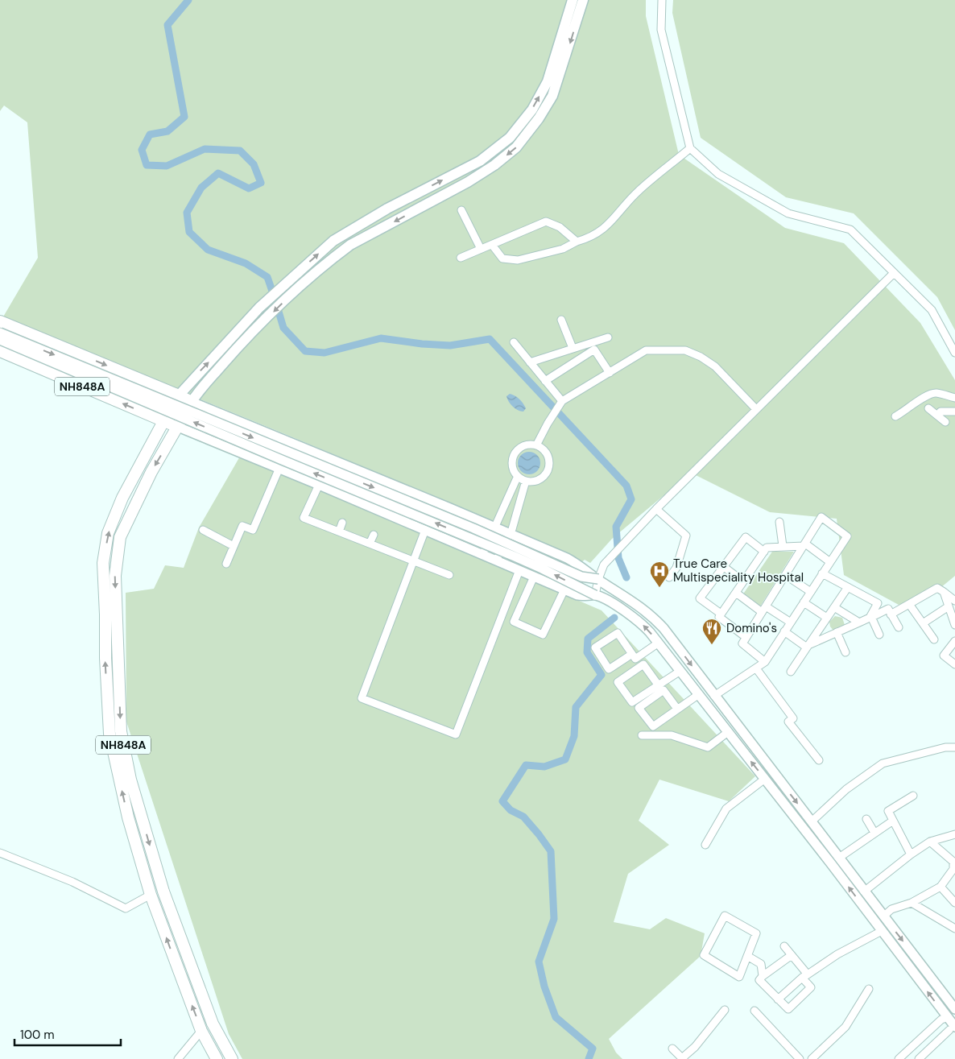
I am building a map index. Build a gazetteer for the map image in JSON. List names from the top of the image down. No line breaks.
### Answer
{"streets":{"highway":["NH848A"]},"places":{"hospital":["True Care Multispeciality Hospital"],"restaurant":["Domino's"]},"scale_bar":"100 m"}
